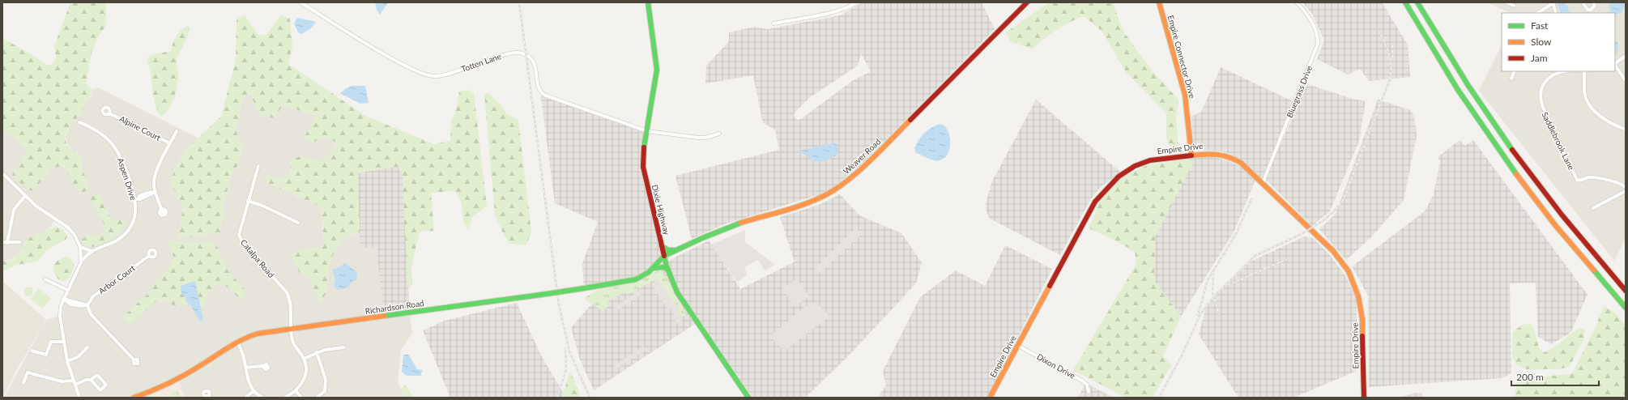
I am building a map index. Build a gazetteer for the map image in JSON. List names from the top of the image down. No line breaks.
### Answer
{"streets":{"main road":["Empire Connector Drive","Empire Drive","Weaver Road","Dixie Highway","Richardson Road"],"street":["Totten Lane","Bluegrass Drive","Alpine Court","Saddlebrook Lane","Aspen Drive","Catalpa Road","Arbor Court","Dixon Drive"]},"crossings":[["Empire Connector Drive","Empire Drive"],["Totten Lane","Dixie Highway"],["Bluegrass Drive","Empire Drive"],["Empire Drive","Dixon Drive"],["Weaver Road","Dixie Highway"],["Weaver Road","Richardson Road"],["Dixie Highway","Richardson Road"],["Catalpa Road","Richardson Road"]],"legend":["Fast","Slow","Jam"],"scale_bar":"200 m"}
